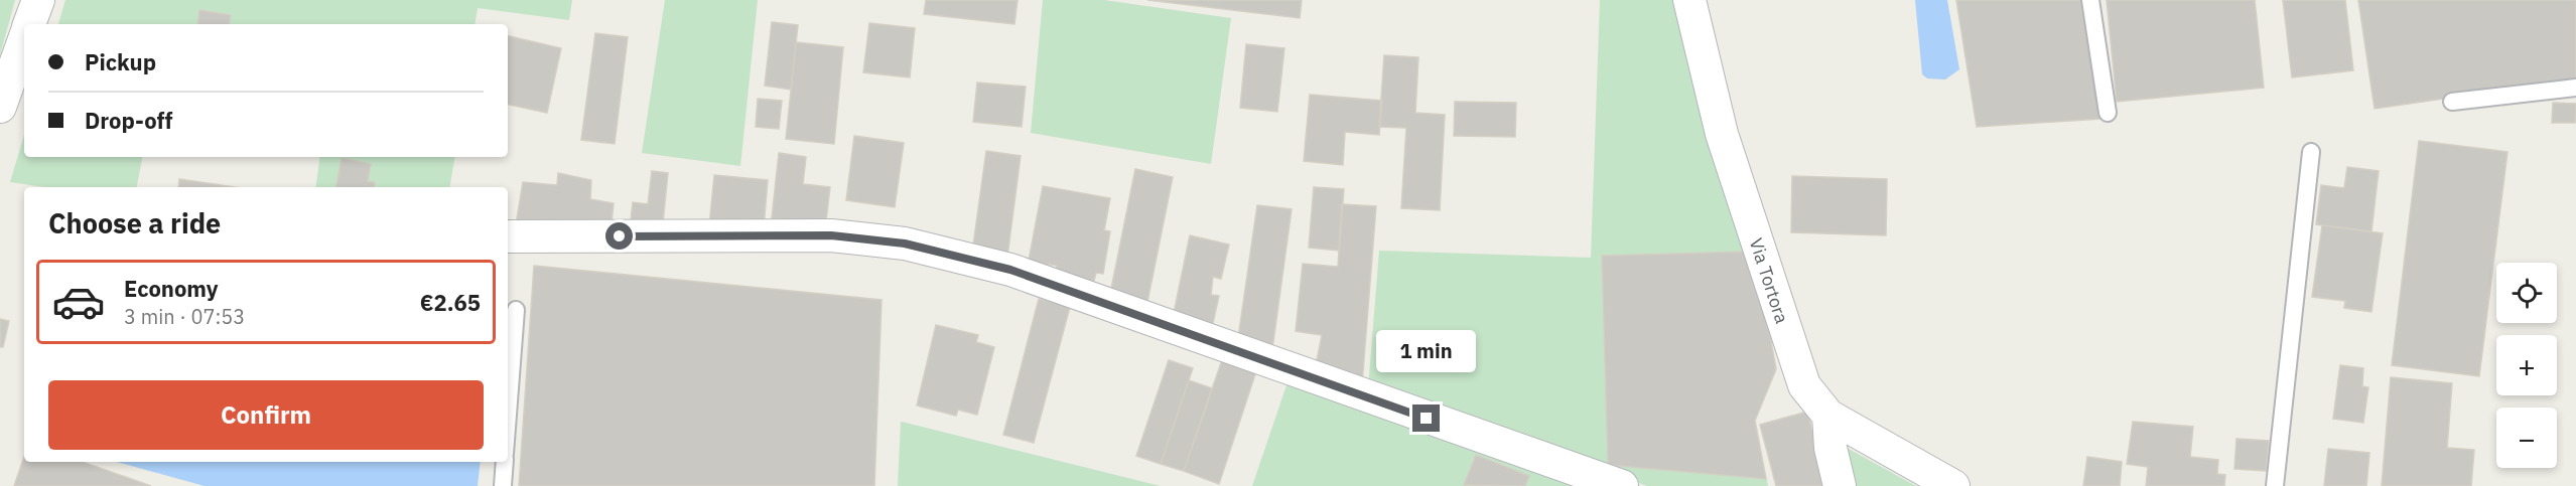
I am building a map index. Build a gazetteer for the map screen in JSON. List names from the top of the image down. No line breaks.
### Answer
{"streets":{"street":["Via Tortora"]},"page":{"banner":["Pickup","Drop-off"],"heading":"Choose a ride","list":[{"name":"Economy","note":"3 min · 07:53","value":"€2.65"}],"map_buttons":["+","−"],"bubble":"1 min","buttons":"Confirm"}}
